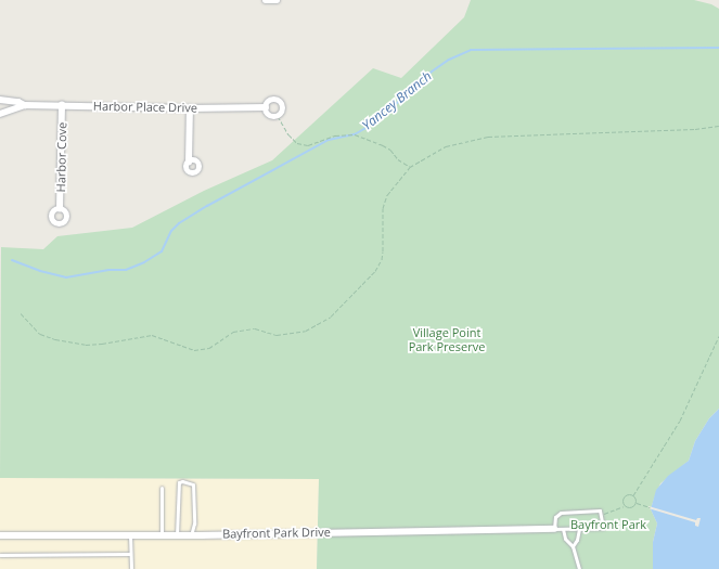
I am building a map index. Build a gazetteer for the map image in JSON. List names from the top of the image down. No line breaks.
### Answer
{"streets":{"street":["Harbor Place Drive","Harbor Cove","Bayfront Park Drive"]},"crossings":[["Harbor Place Drive","Harbor Cove"]],"water":["Yancey Branch"],"parks":["Village Point Park Preserve","Bayfront Park"]}
